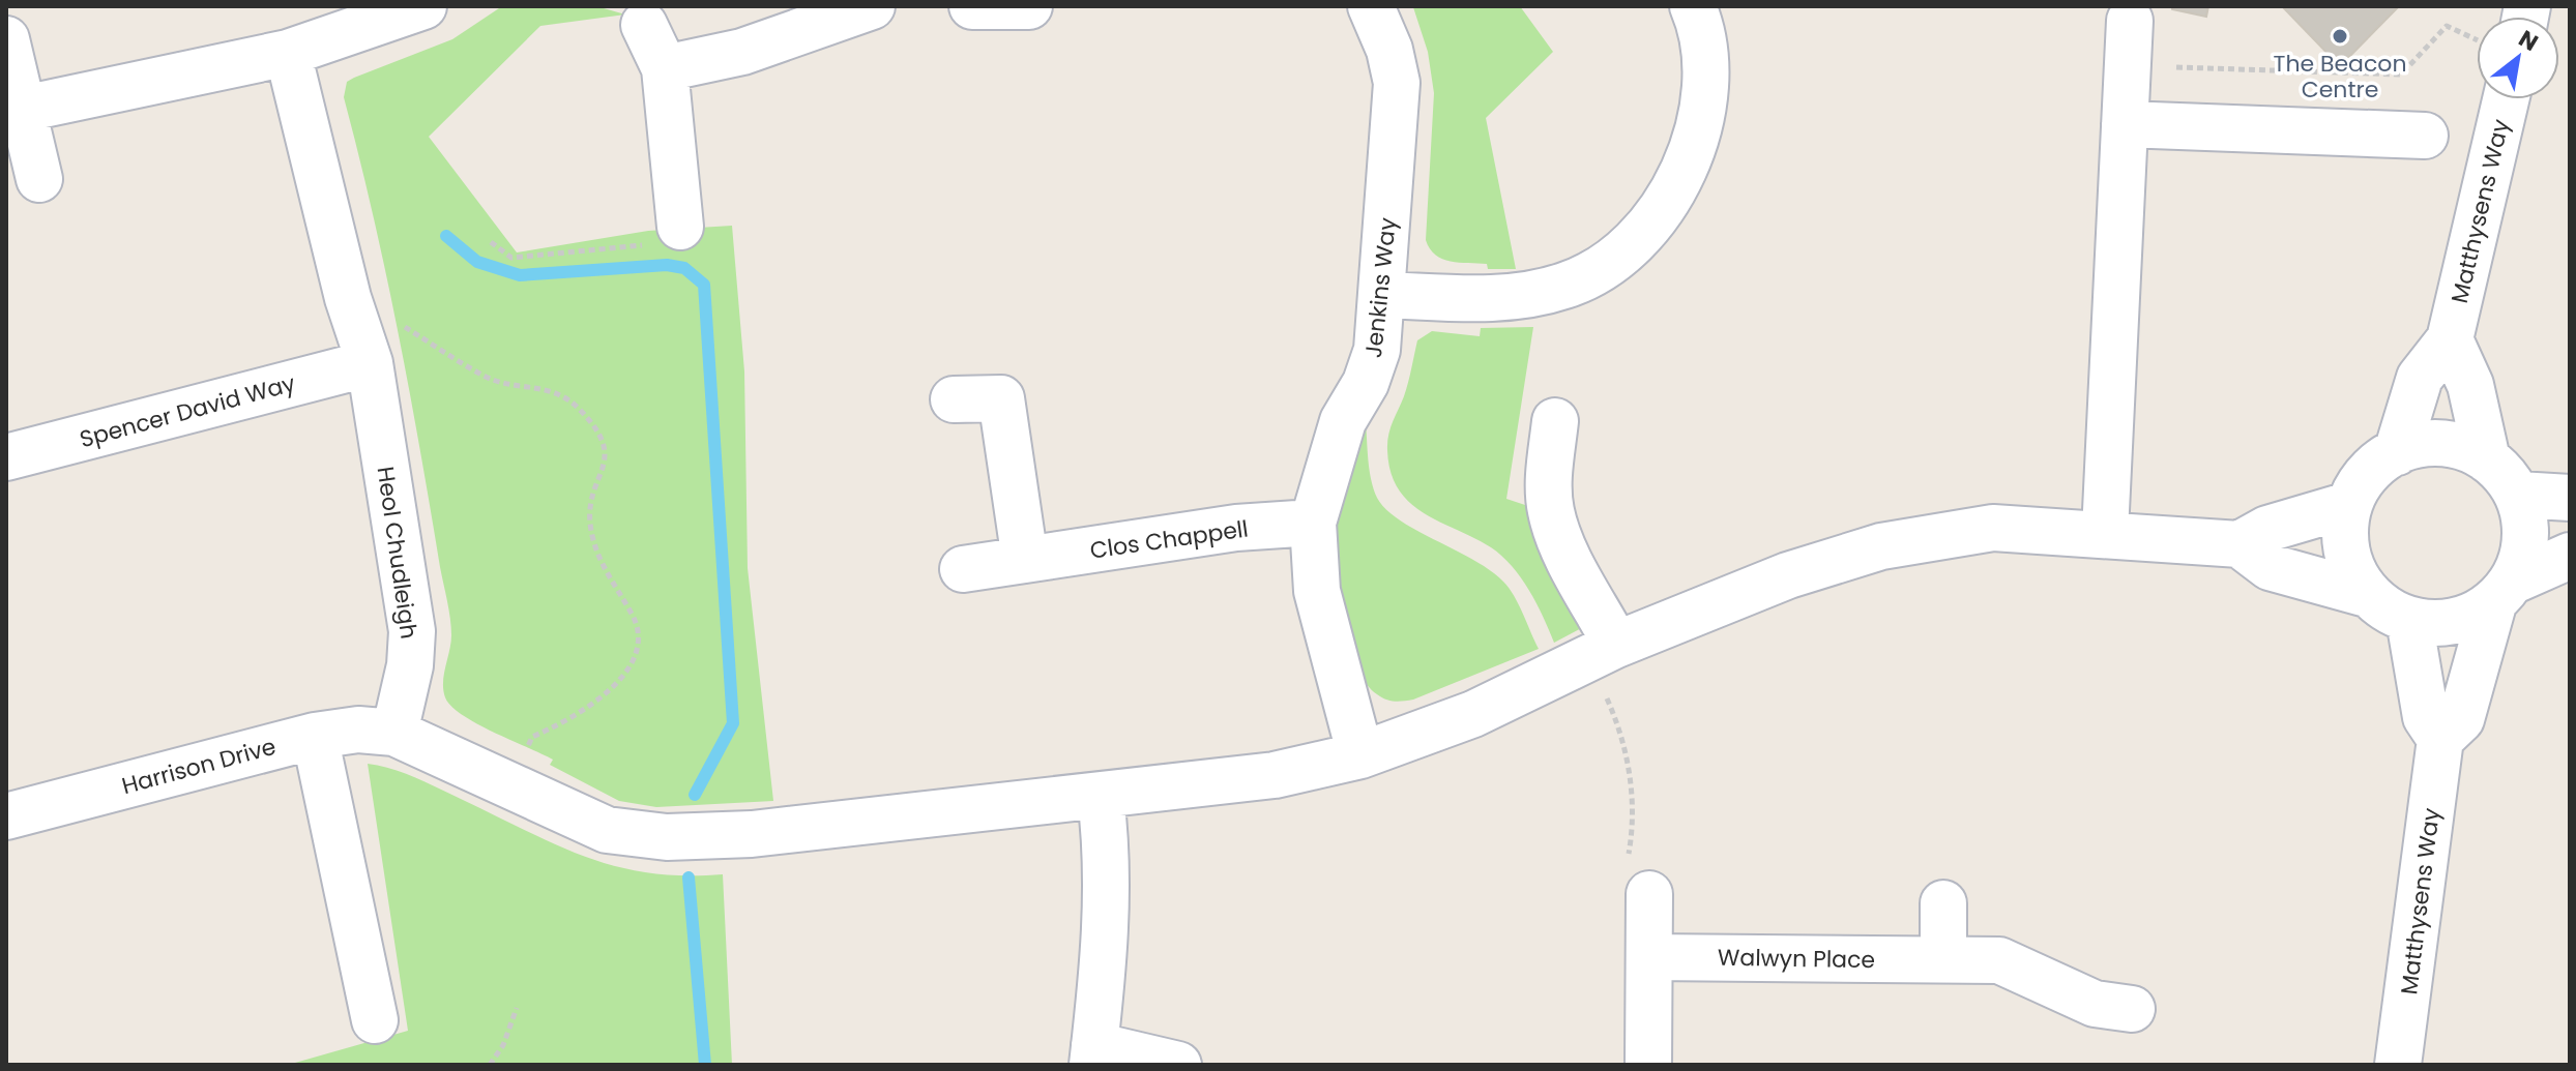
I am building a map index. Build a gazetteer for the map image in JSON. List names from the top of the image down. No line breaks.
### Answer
{"streets":{"street":["Matthysens Way","Jenkins Way","Spencer David Way","Clos Chappell","Heol Chudleigh","Harrison Drive","Walwyn Place"]},"crossings":[["Jenkins Way","Clos Chappell"],["Spencer David Way","Heol Chudleigh"],["Heol Chudleigh","Harrison Drive"]],"places":["The Beacon Centre"],"north":"top right"}
